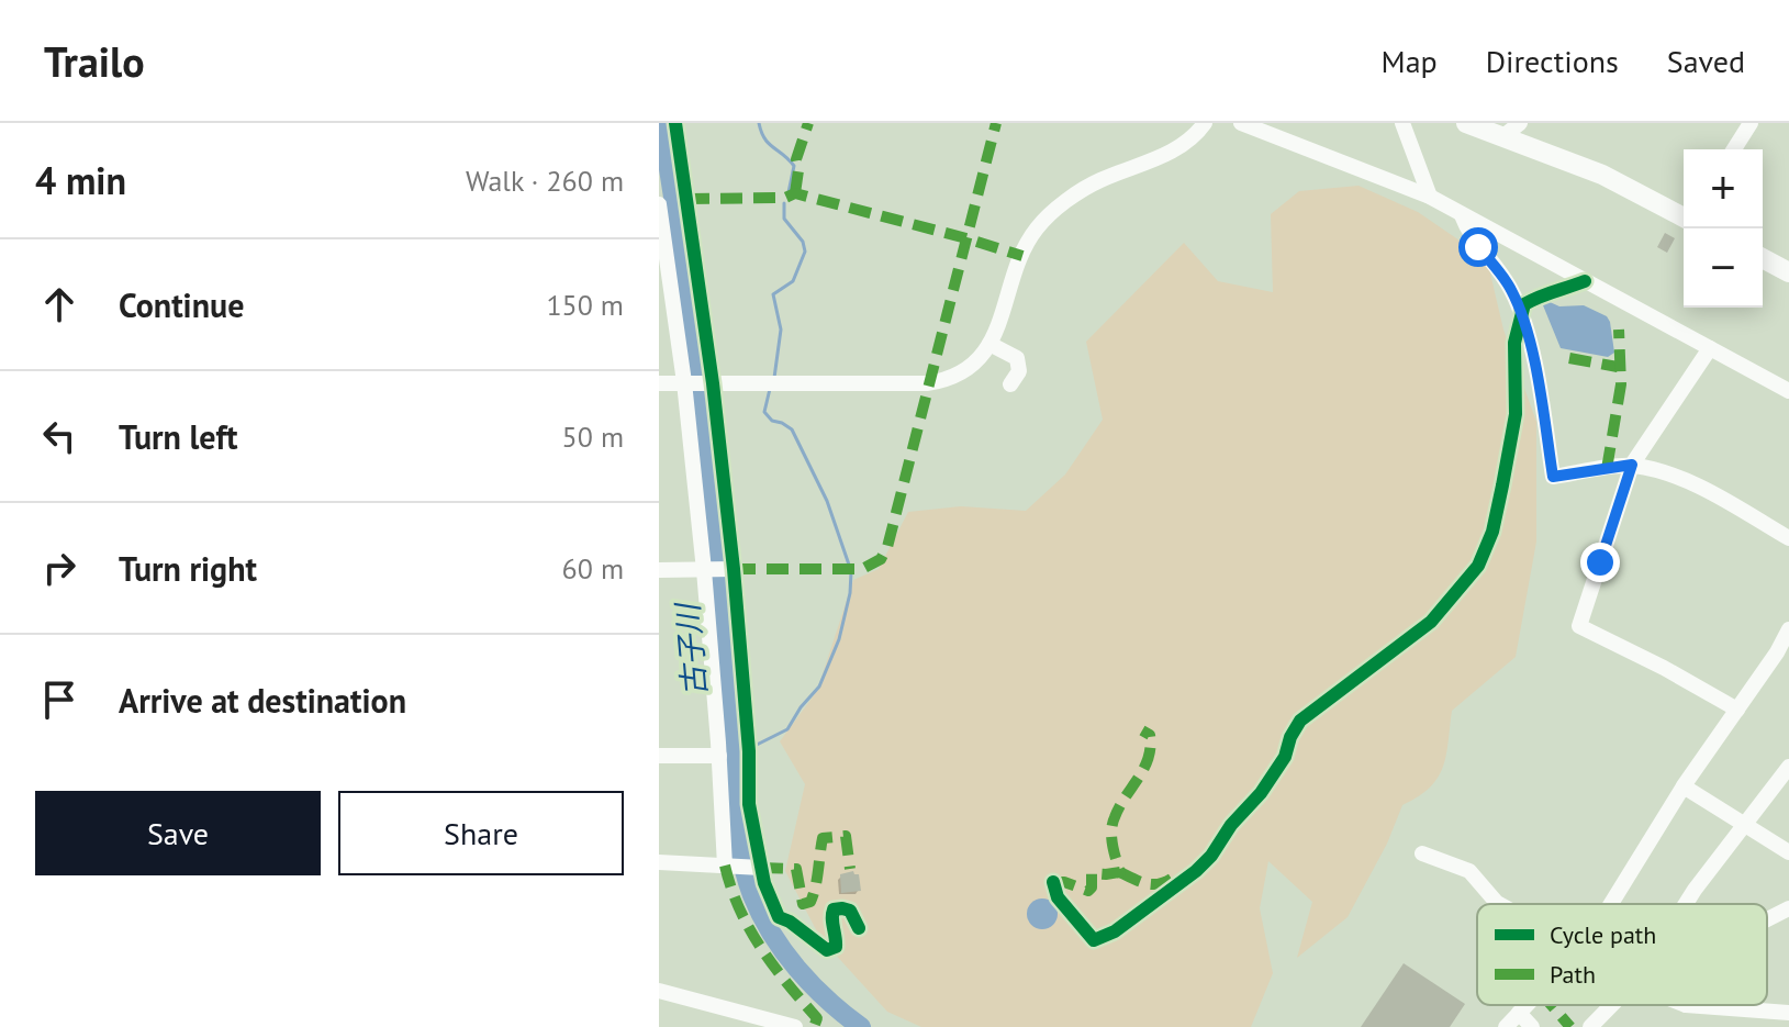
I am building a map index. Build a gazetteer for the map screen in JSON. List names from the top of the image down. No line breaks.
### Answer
{"water":["古子川"],"legend":["Cycle path","Path"],"page":{"header":"Trailo","nav":["Map","Directions","Saved"],"heading":["4 min","Walk · 260 m"],"map_buttons":["+","−"],"list":[["Continue","150 m"],["Turn left","50 m"],["Turn right","60 m"],"Arrive at destination"],"buttons":["Save","Share"]}}
